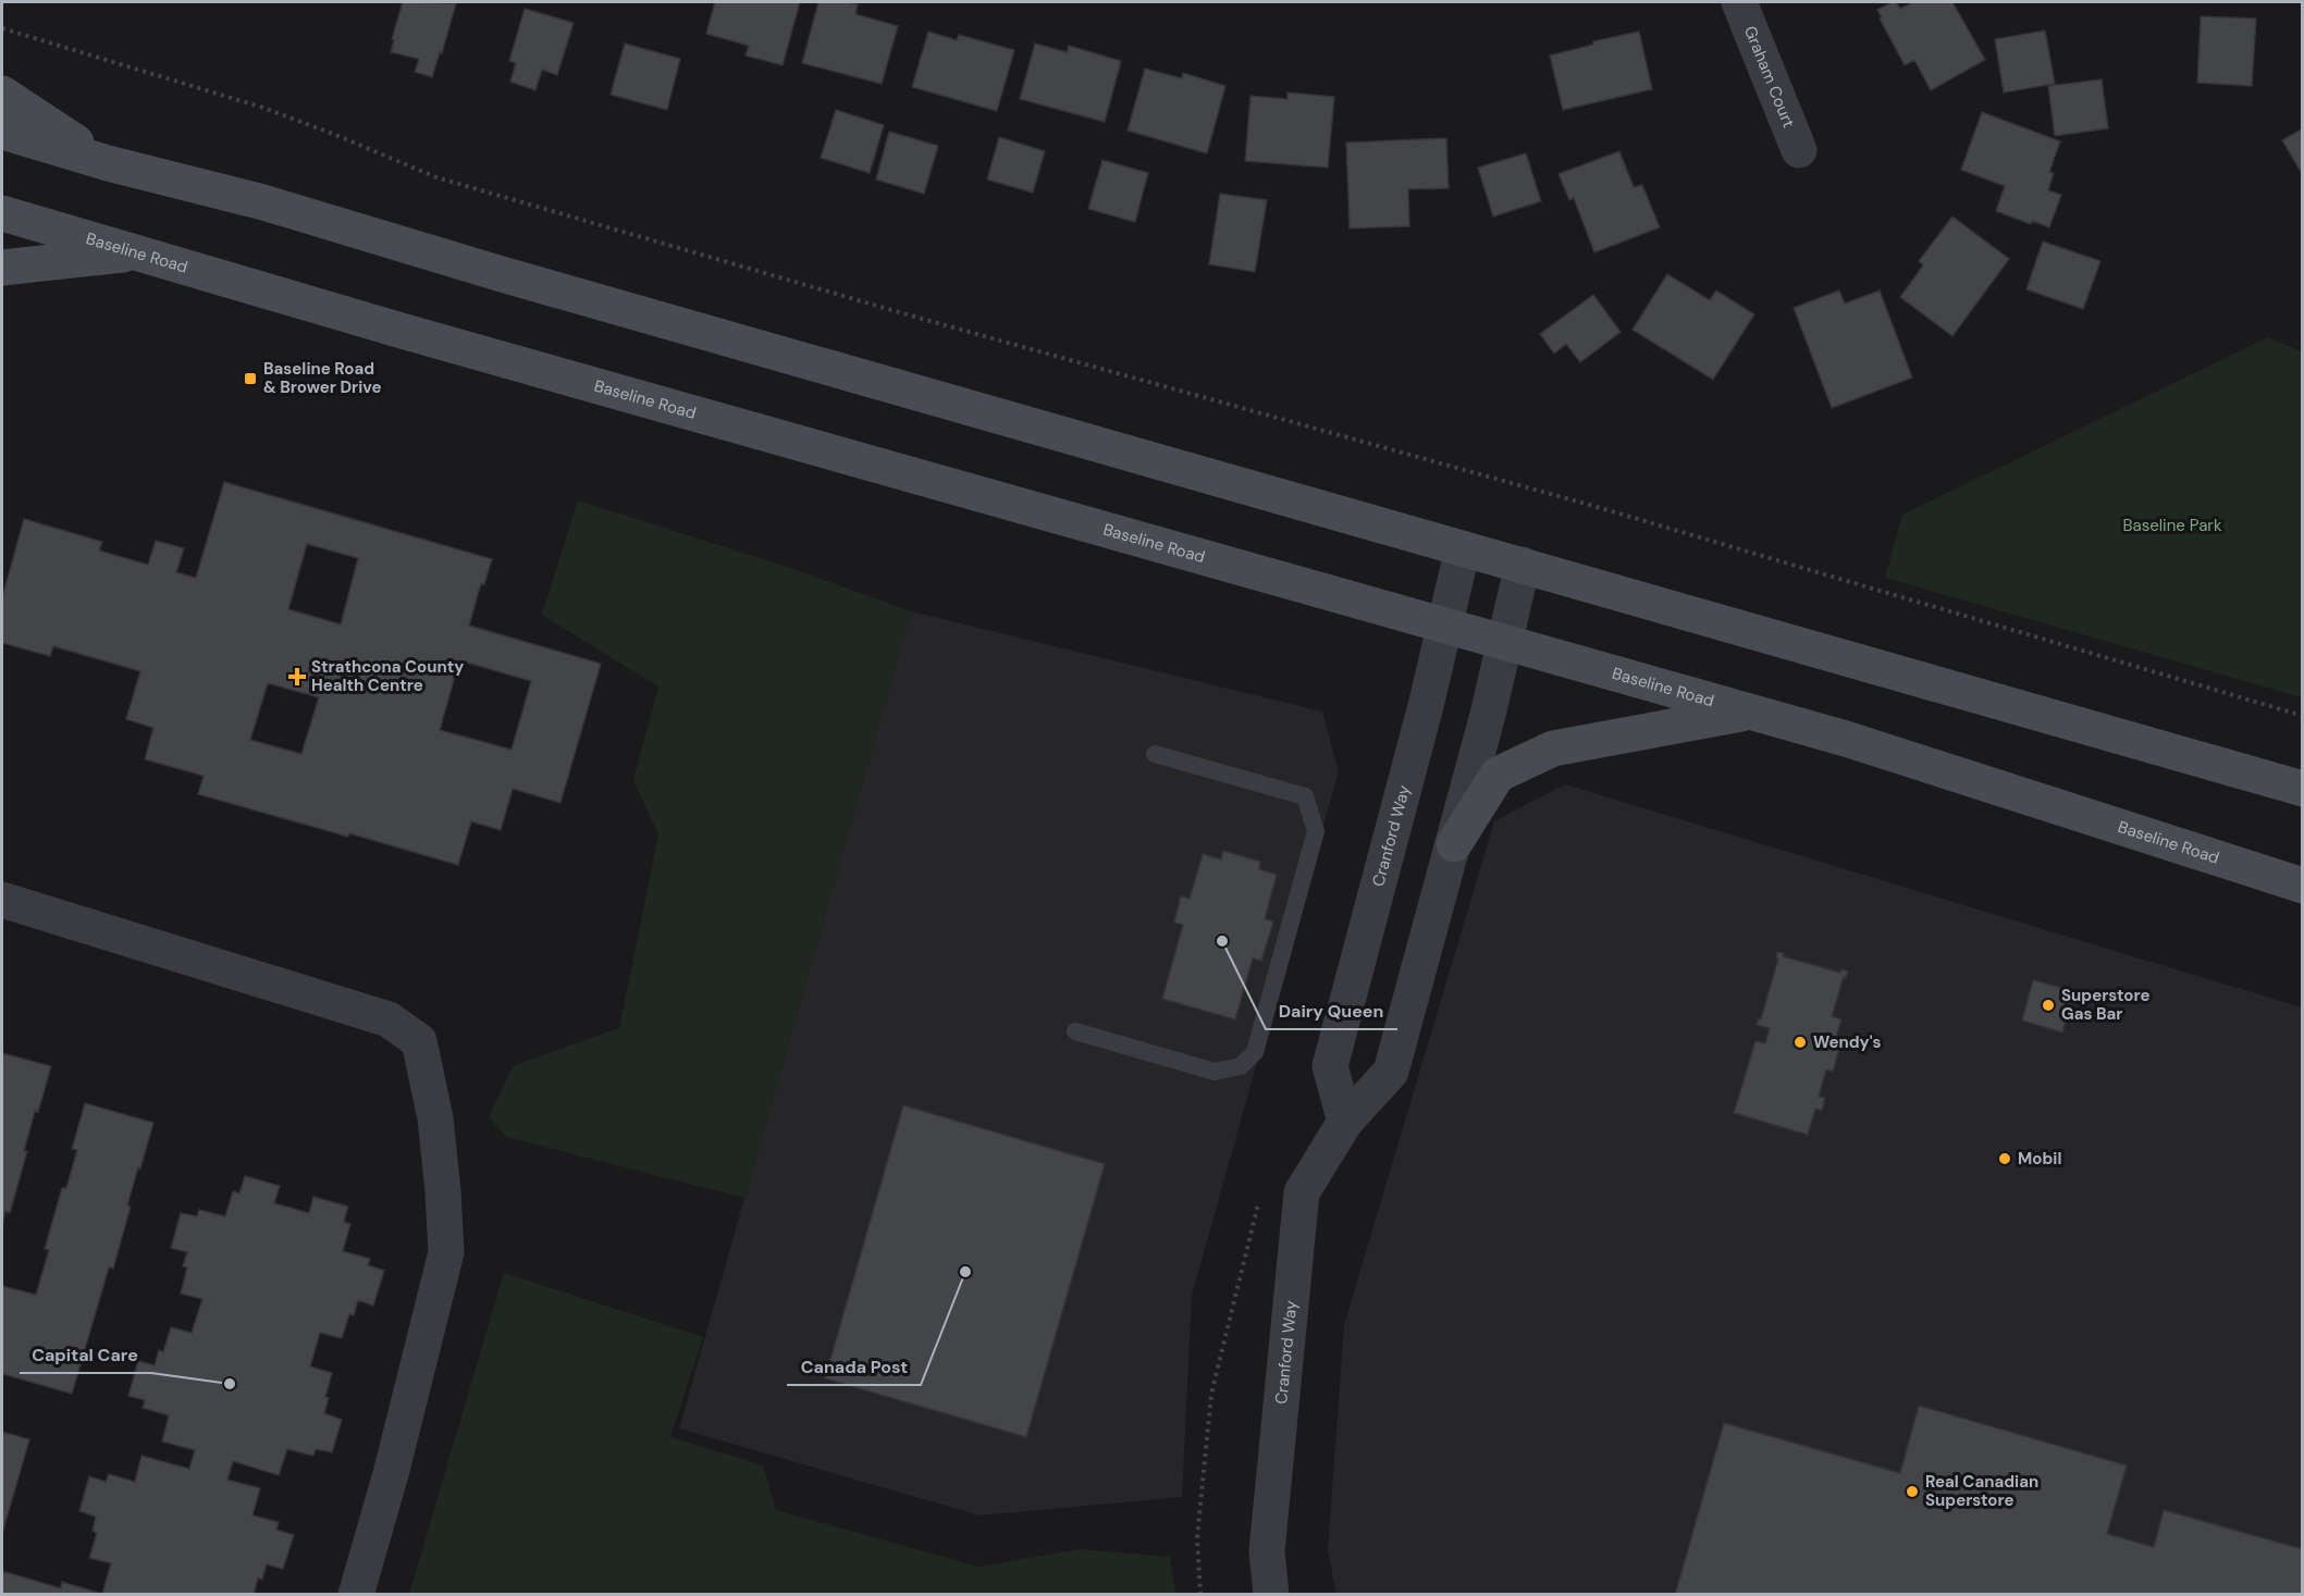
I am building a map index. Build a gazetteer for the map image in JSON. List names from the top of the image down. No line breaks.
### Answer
{"streets":{"main road":["Baseline Road"],"street":["Graham Court","Cranford Way"]},"crossings":[["Baseline Road","Cranford Way"]],"parks":["Baseline Park"],"places":{"transit":["Baseline Road & Brower Drive"],"health":["Strathcona County Health Centre"],"other":["Dairy Queen","Superstore Gas Bar","Wendy's","Mobil","Canada Post","Capital Care","Real Canadian Superstore"]}}
